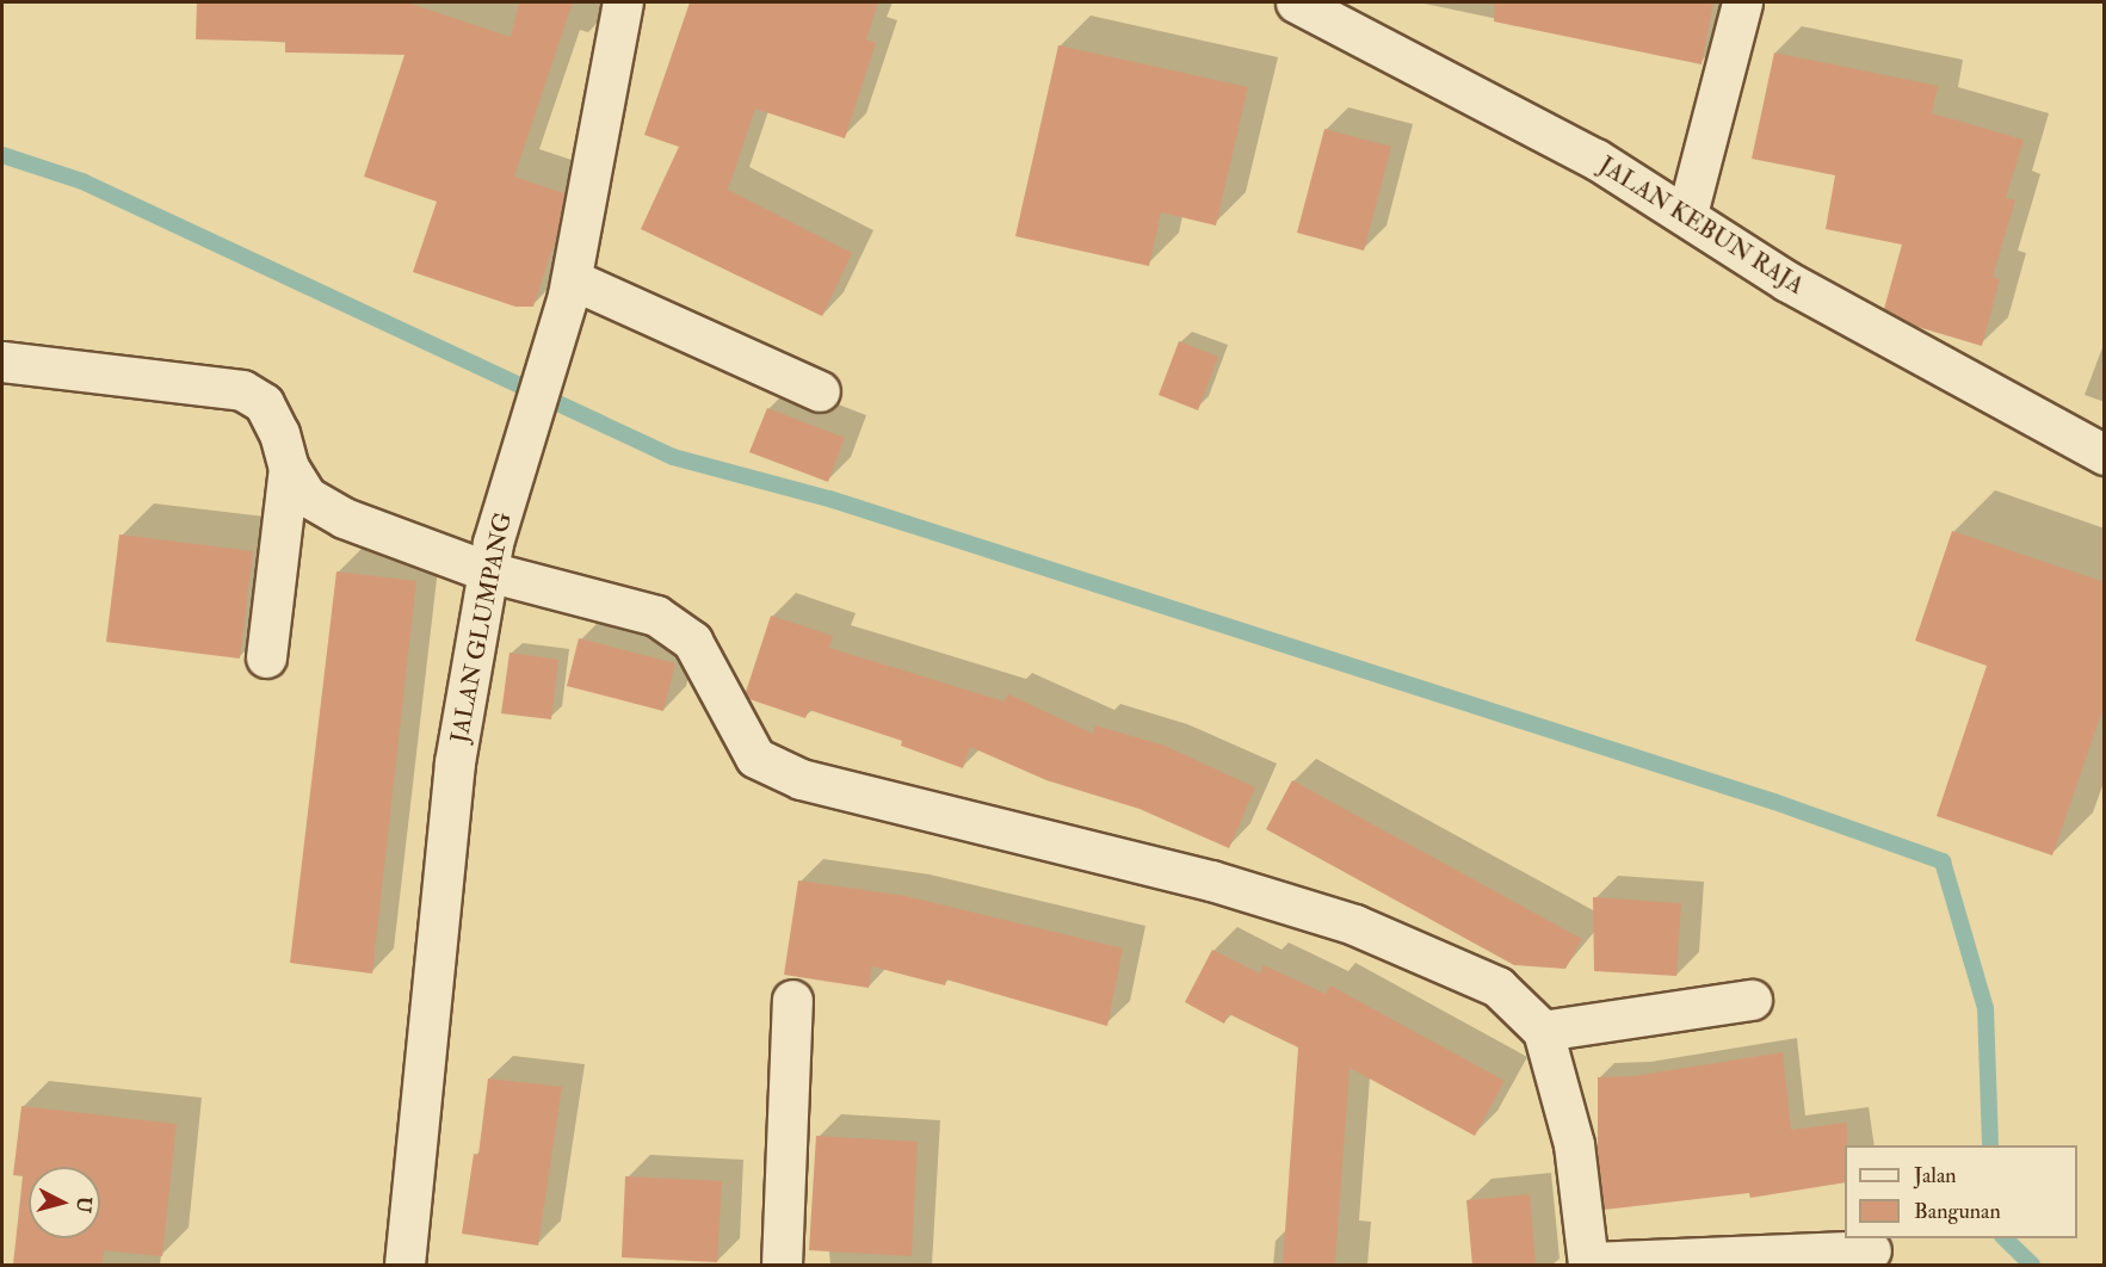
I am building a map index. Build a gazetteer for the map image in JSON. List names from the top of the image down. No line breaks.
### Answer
{"streets":{"street":["JALAN KEBUN RAJA","JALAN GLUMPANG"]},"legend":["Jalan","Bangunan"],"north":"right"}
